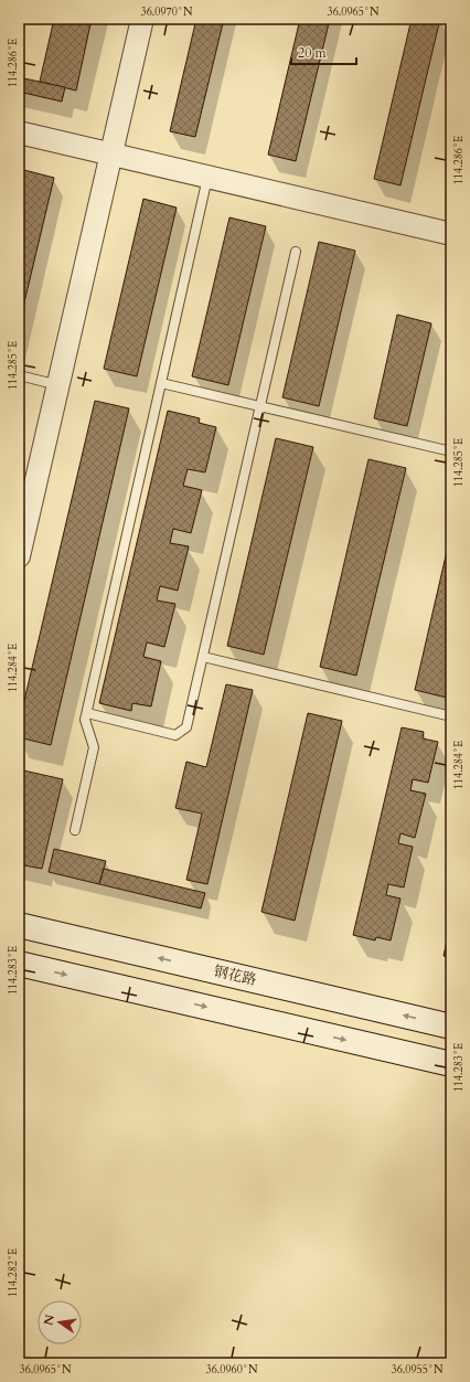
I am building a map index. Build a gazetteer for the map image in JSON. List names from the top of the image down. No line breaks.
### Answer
{"streets":{"main road":["钢花路"]},"scale_bar":"20 m","north":"left","coordinates":["36.0970°N","36.0965°N","114.286°E","114.285°E","114.284°E","114.283°E","114.282°E","36.0960°N","36.0955°N"]}
